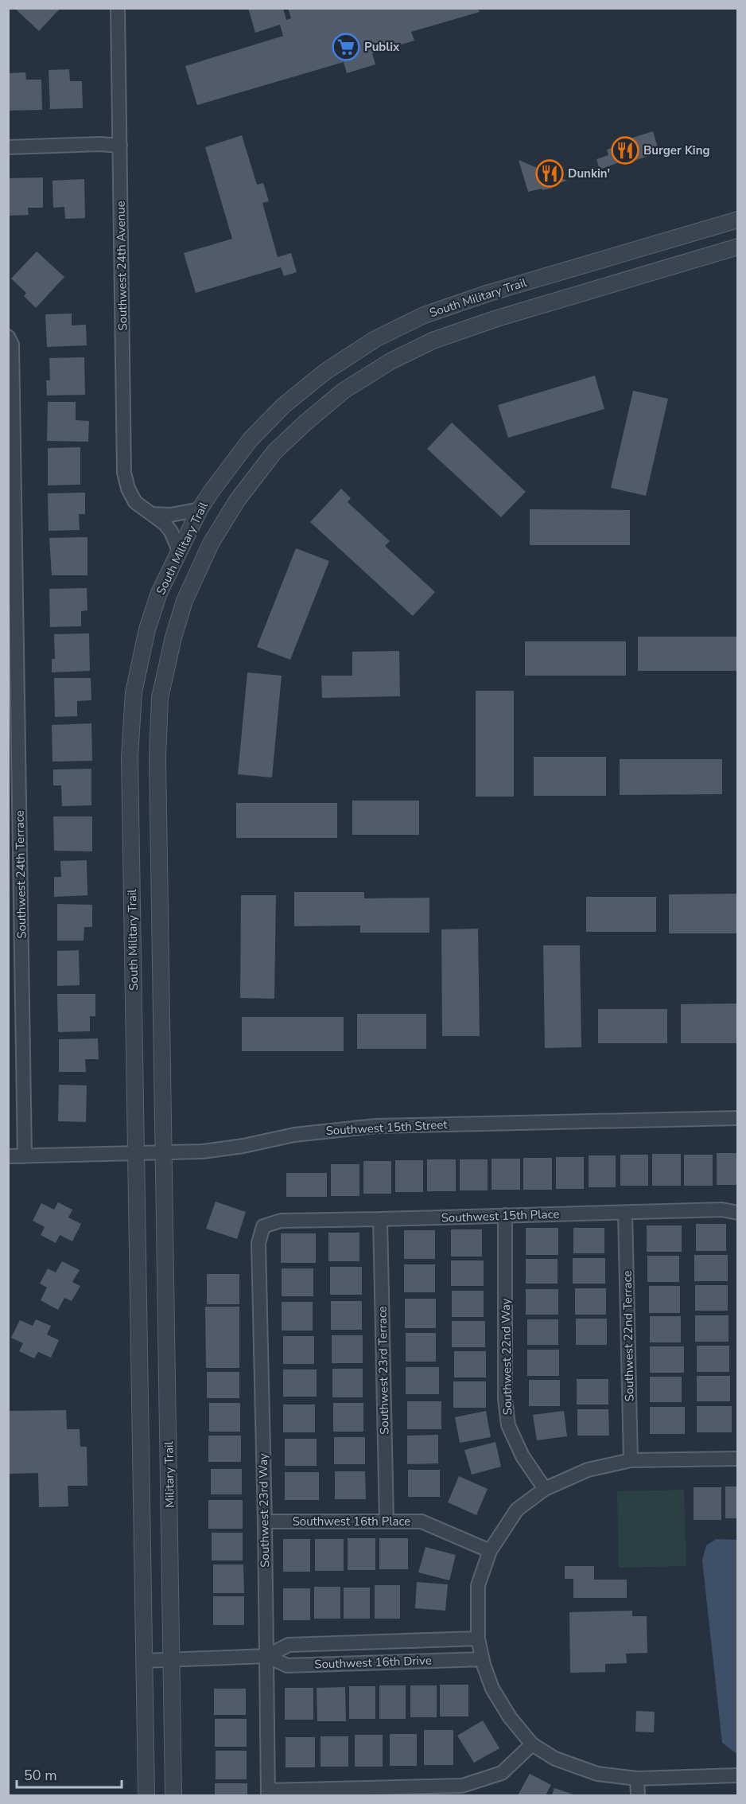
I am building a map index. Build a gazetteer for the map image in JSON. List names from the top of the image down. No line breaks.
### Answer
{"streets":{"street":["Southwest 24th Avenue","South Military Trail","Southwest 24th Terrace","Southwest 15th Street","Southwest 15th Place","Southwest 22nd Terrace","Southwest 22nd Way","Southwest 23rd Terrace","Military Trail","Southwest 23rd Way","Southwest 16th Place","Southwest 16th Drive"]},"crossings":[["Southwest 24th Avenue","South Military Trail"],["South Military Trail","Southwest 15th Street"],["South Military Trail","Military Trail"],["Southwest 24th Terrace","Southwest 15th Street"],["Southwest 15th Street","Military Trail"],["Southwest 15th Place","Southwest 22nd Terrace"],["Southwest 15th Place","Southwest 22nd Way"],["Southwest 15th Place","Southwest 23rd Terrace"],["Southwest 15th Place","Southwest 23rd Way"],["Southwest 23rd Terrace","Southwest 16th Place"],["Military Trail","Southwest 16th Drive"],["Southwest 23rd Way","Southwest 16th Place"],["Southwest 23rd Way","Southwest 16th Drive"]],"places":{"supermarket":["Publix"],"restaurant":["Burger King","Dunkin'"]},"scale_bar":"50 m"}
